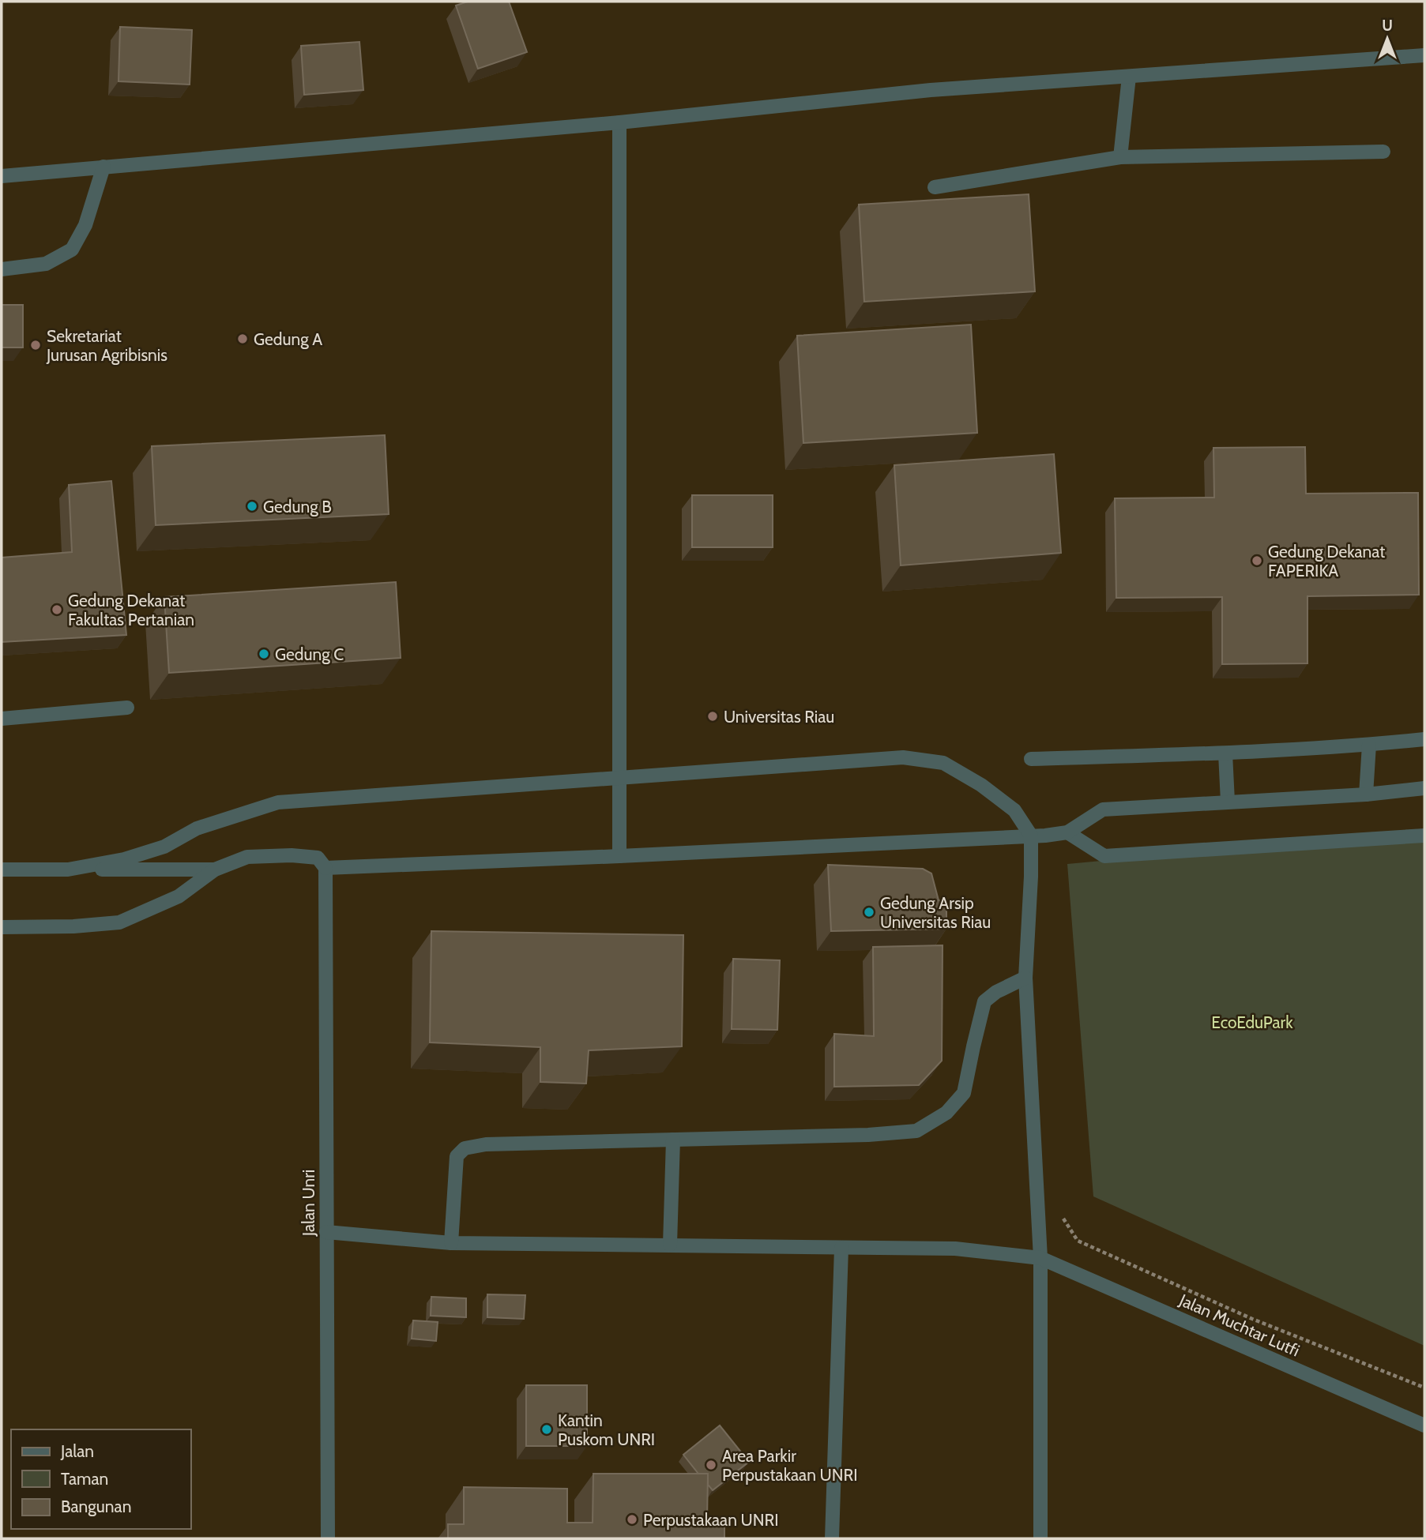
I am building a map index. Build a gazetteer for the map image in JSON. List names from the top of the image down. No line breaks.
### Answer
{"streets":{"lane":["Jalan Unri","Jalan Muchtar Lutfi"]},"crossings":[["Jalan Unri","Jalan Muchtar Lutfi"]],"parks":["EcoEduPark"],"places":["Gedung A","Sekretariat Jurusan Agribisnis","Gedung B","Gedung Dekanat FAPERIKA","Gedung Dekanat Fakultas Pertanian","Gedung C","Universitas Riau","Gedung Arsip Universitas Riau","Kantin Puskom UNRI","Area Parkir Perpustakaan UNRI","Perpustakaan UNRI"],"legend":["Jalan","Taman","Bangunan"],"north":"top"}
